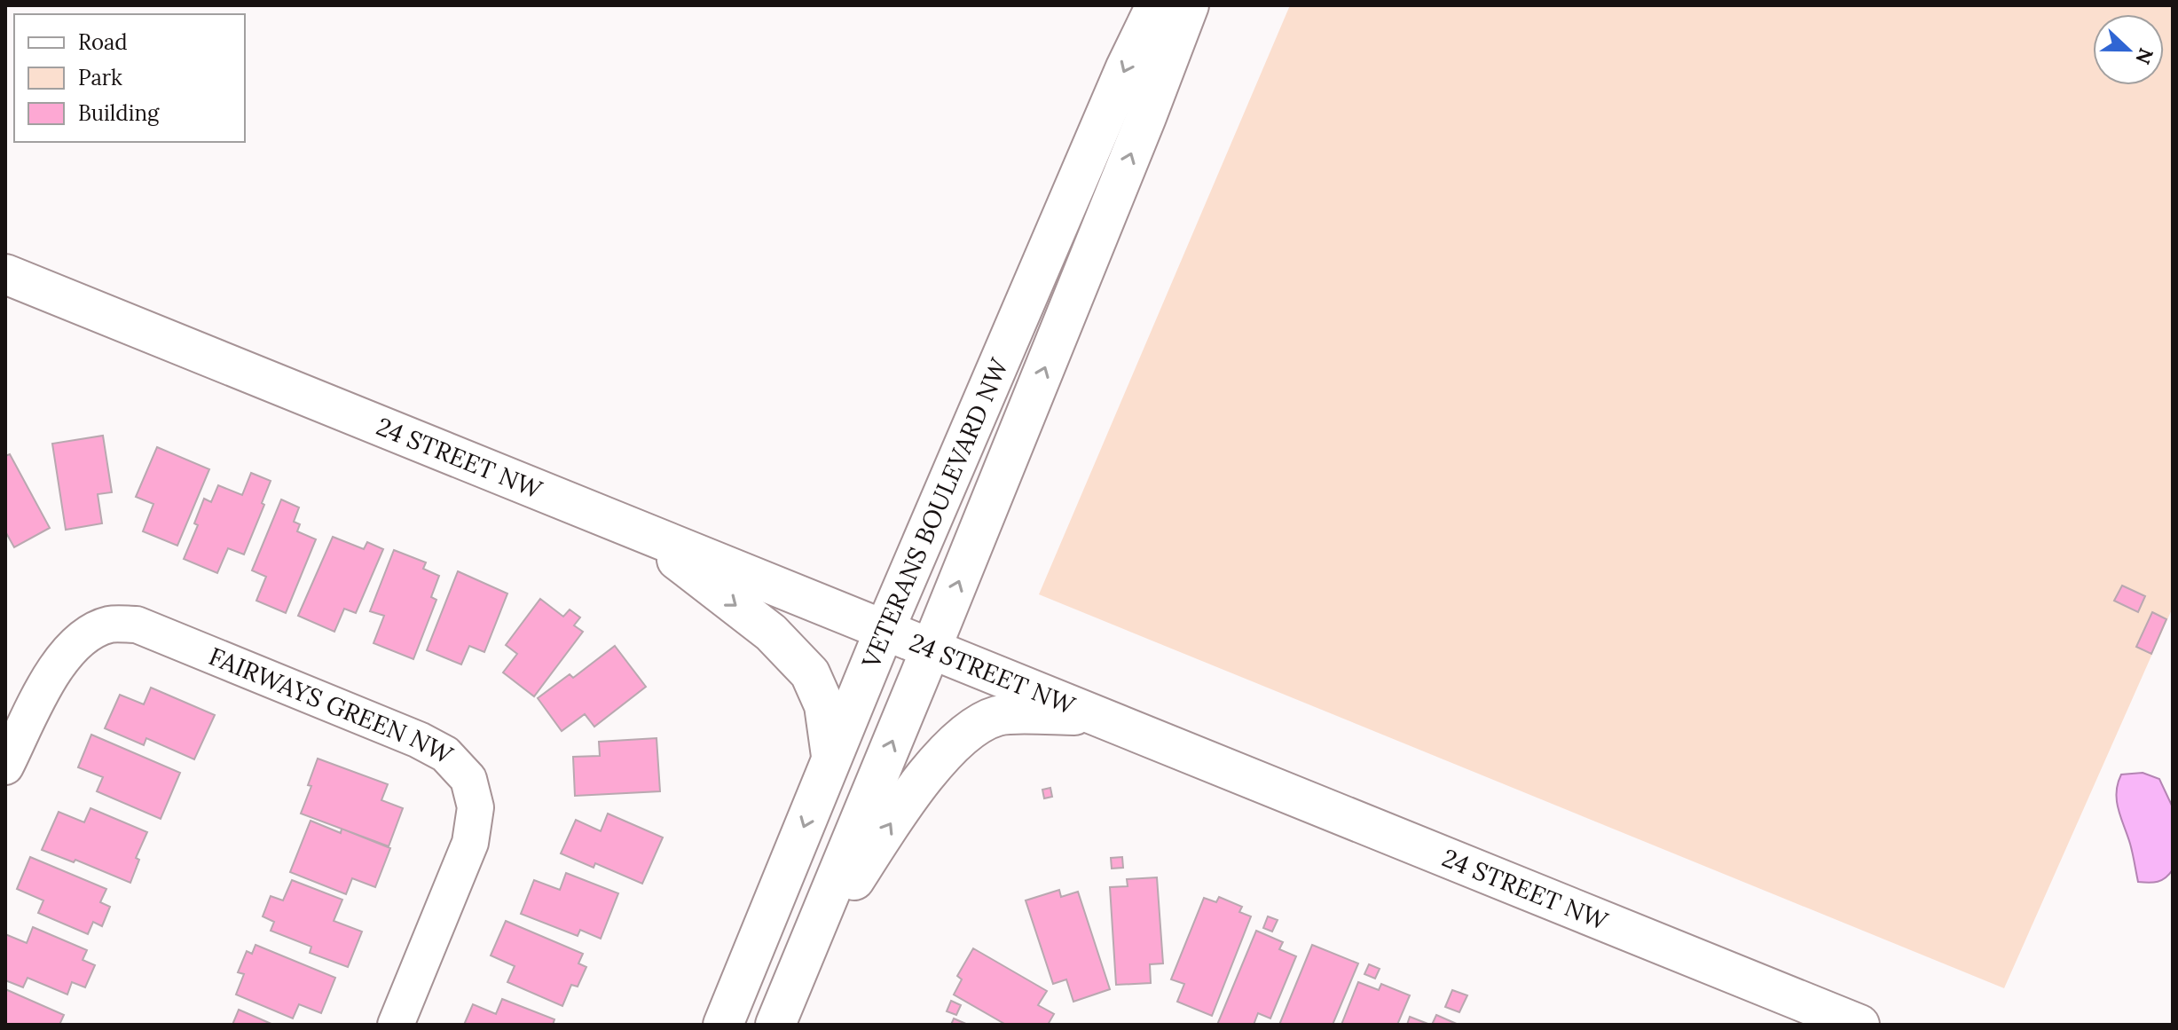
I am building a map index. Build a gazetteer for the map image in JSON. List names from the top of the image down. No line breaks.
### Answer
{"streets":{"main road":["24 STREET NW","VETERANS BOULEVARD NW"],"street":["FAIRWAYS GREEN NW"]},"crossings":[["24 STREET NW","VETERANS BOULEVARD NW"]],"legend":["Road","Park","Building"],"north":"right"}
